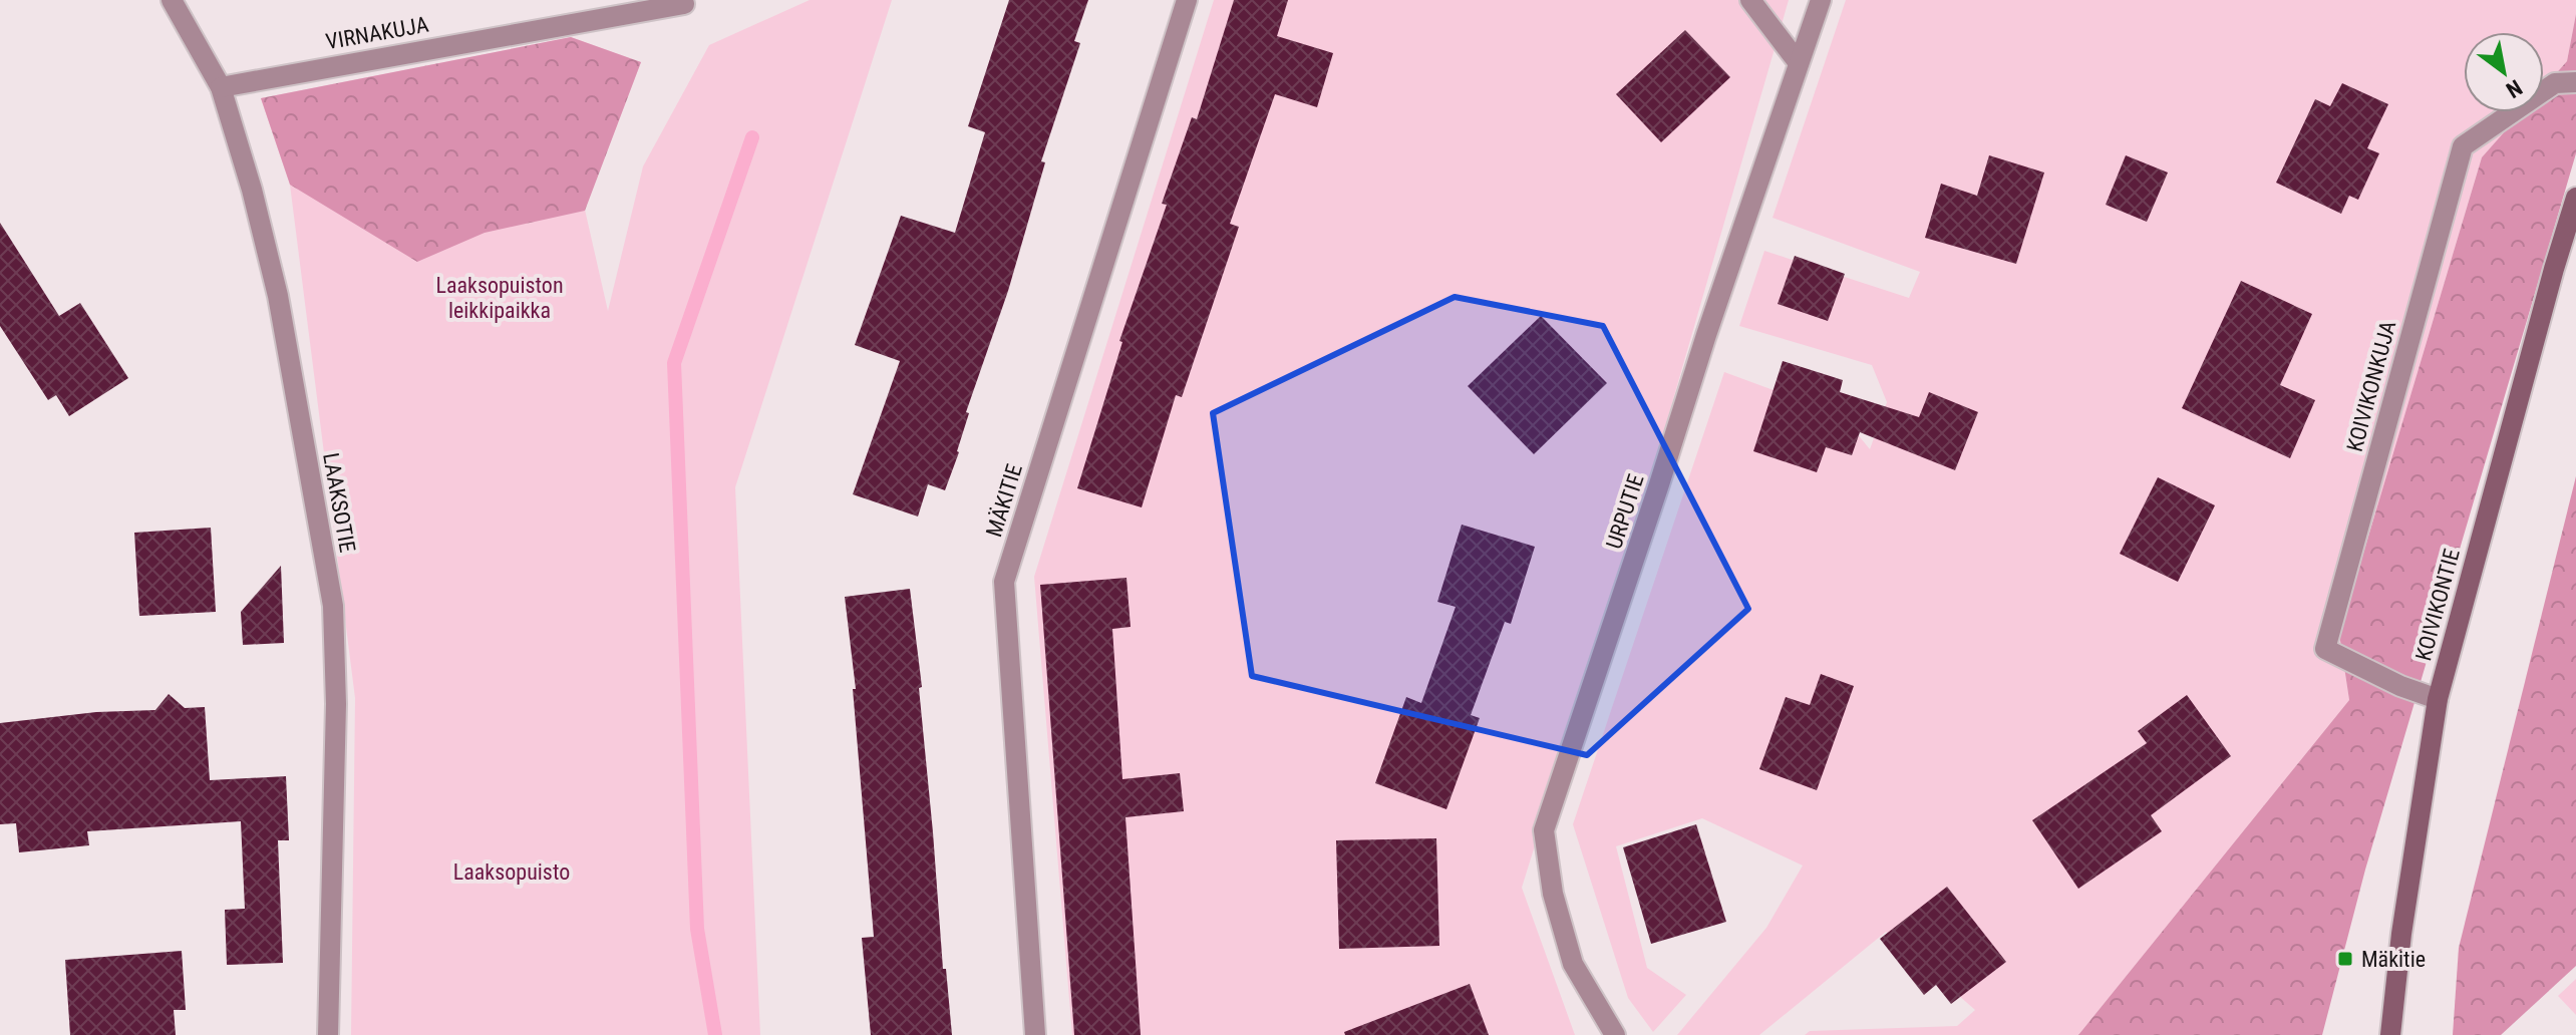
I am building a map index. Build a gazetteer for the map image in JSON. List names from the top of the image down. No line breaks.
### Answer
{"streets":{"main road":["KOIVIKONTIE"],"street":["VIRNAKUJA","KOIVIKONKUJA","MÄKITIE","LAAKSOTIE","URPUTIE"]},"crossings":[["VIRNAKUJA","LAAKSOTIE"],["KOIVIKONKUJA","KOIVIKONTIE"]],"parks":["Laaksopuiston leikkipaikka","Laaksopuisto"],"places":{"transit":["Mäkitie"]},"north":"bottom right"}
